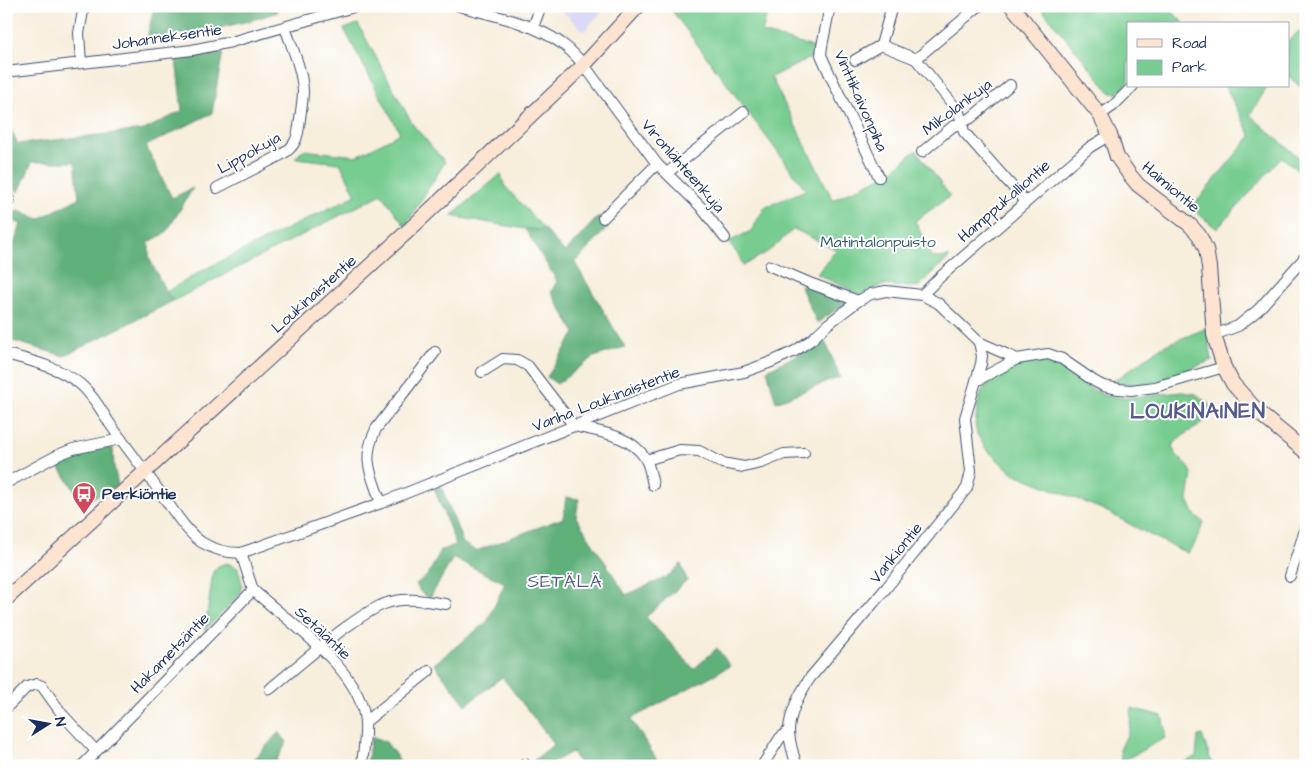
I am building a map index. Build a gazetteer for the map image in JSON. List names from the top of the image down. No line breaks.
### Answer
{"streets":{"street":["Johanneksentie","Vinttikaivonpiha","Mikolankuja","Lippokuja","Vironlähteenkuja","Haimiontie","Hamppukalliontie","Loukinaistentie","Vanha Loukinaistentie","Vankiontie","Setäläntie","Hakametsäntie"]},"crossings":[["Johanneksentie","Lippokuja"],["Vironlähteenkuja","Loukinaistentie"],["Haimiontie","Hamppukalliontie"],["Hamppukalliontie","Vanha Loukinaistentie"],["Loukinaistentie","Vanha Loukinaistentie"],["Vanha Loukinaistentie","Vankiontie"],["Setäläntie","Hakametsäntie"]],"districts":["LOUKINAINEN","SETÄLÄ"],"parks":["Matintalonpuisto"],"places":{"bus stop":["Perkiöntie"]},"legend":["Road","Park"],"north":"right"}
